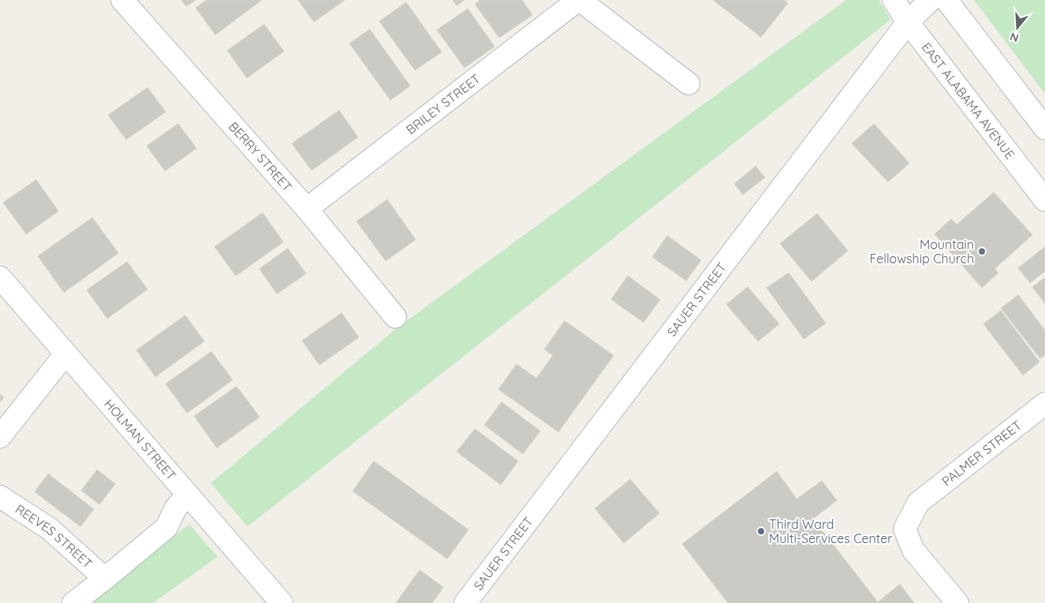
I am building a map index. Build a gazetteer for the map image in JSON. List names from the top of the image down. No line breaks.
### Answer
{"streets":{"street":["EAST ALABAMA AVENUE","BRILEY STREET","BERRY STREET","SAUER STREET","HOLMAN STREET","PALMER STREET","REEVES STREET"]},"crossings":[["EAST ALABAMA AVENUE","SAUER STREET"],["BRILEY STREET","BERRY STREET"]],"places":["Mountain Fellowship Church","Third Ward Multi-Services Center"],"north":"bottom"}
